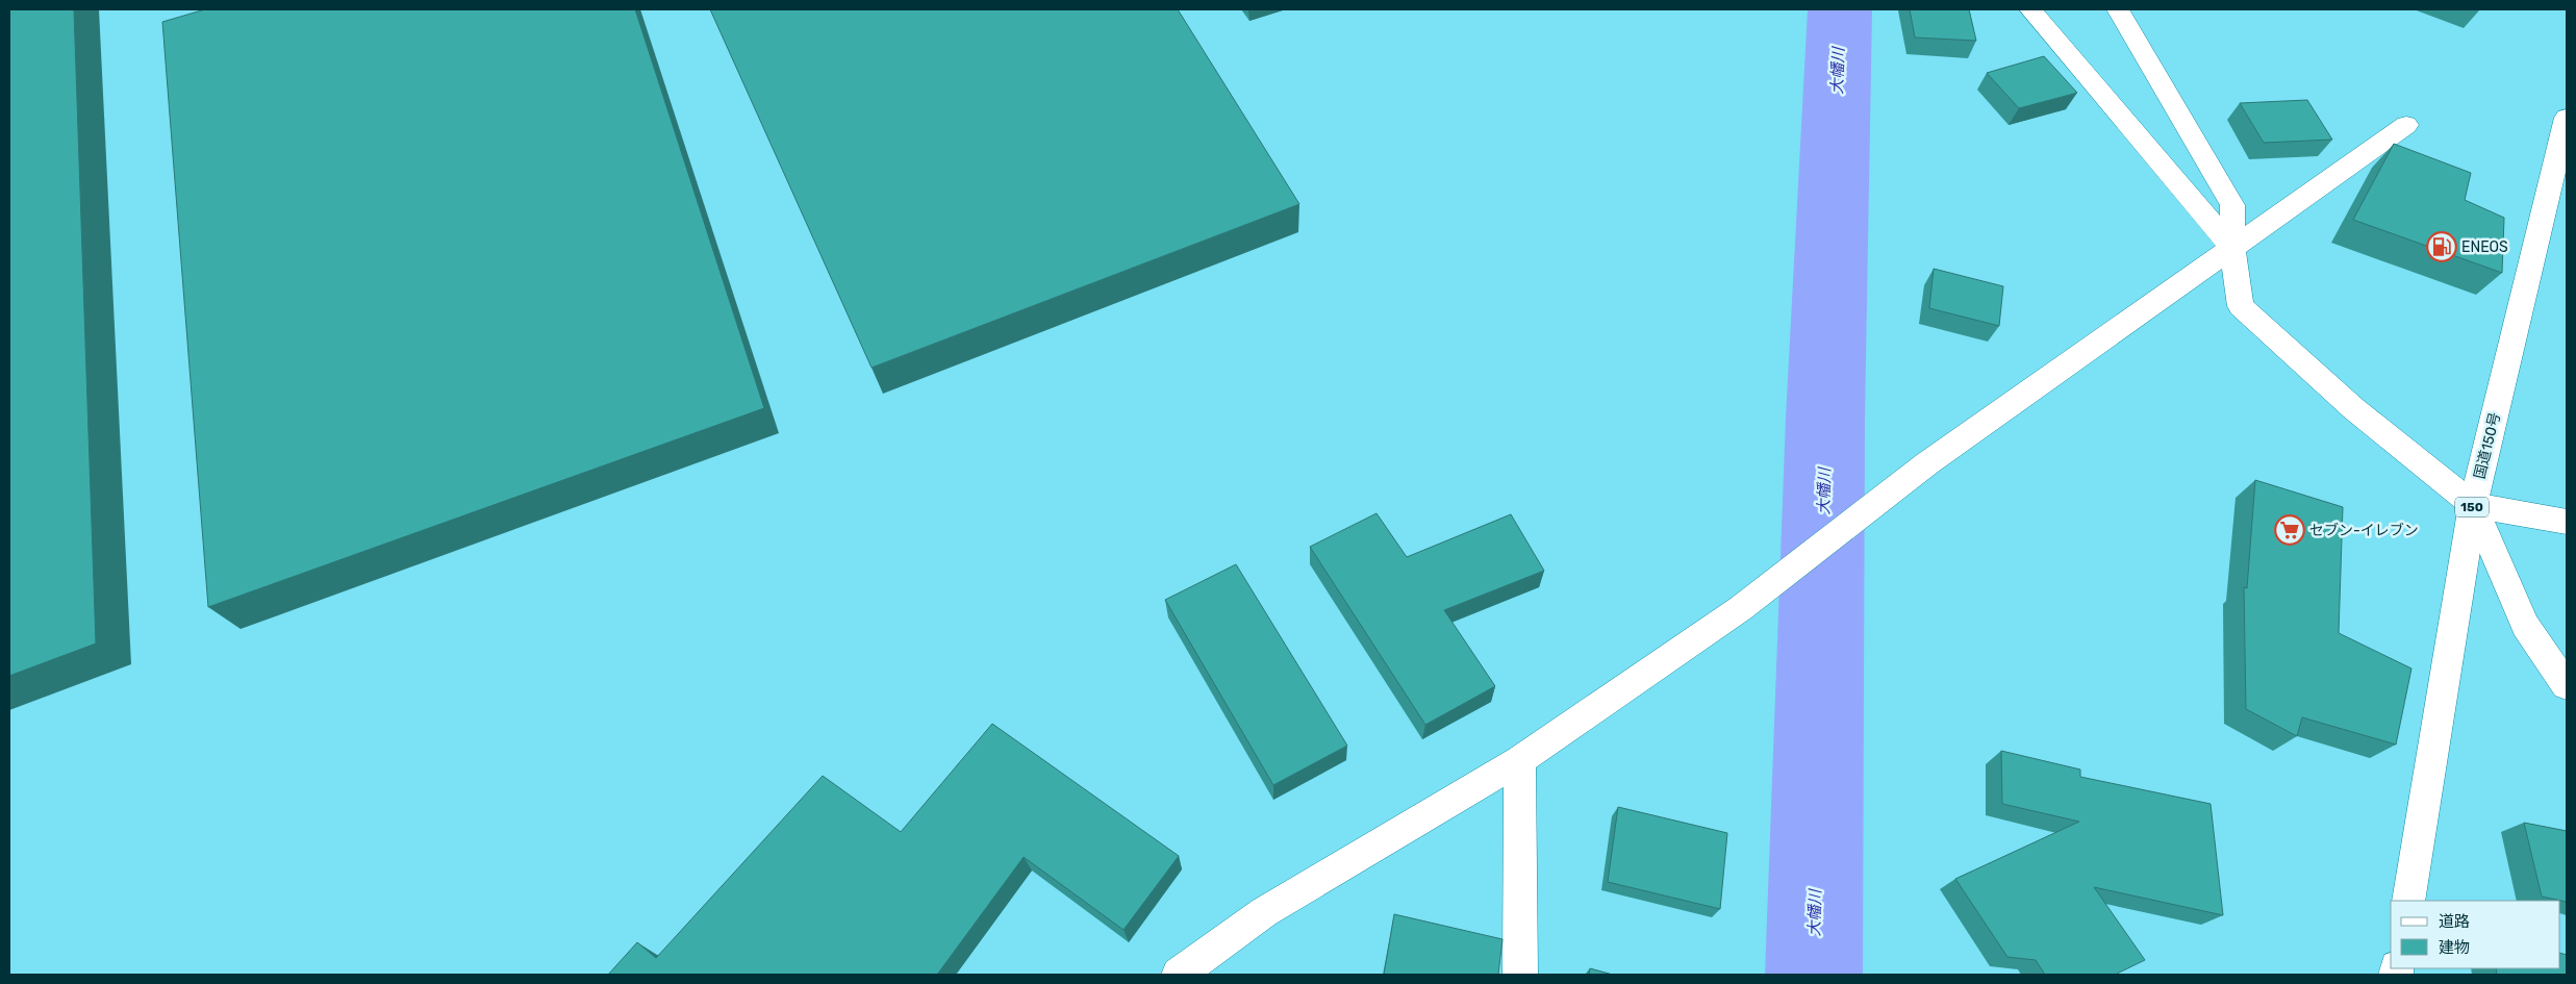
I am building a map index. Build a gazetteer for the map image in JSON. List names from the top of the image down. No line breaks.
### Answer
{"streets":{"main road":["国道150号","150"]},"water":["大幡川"],"places":{"fuel station":["ENEOS"],"supermarket":["セブン-イレブン"]},"legend":["道路","建物"]}
